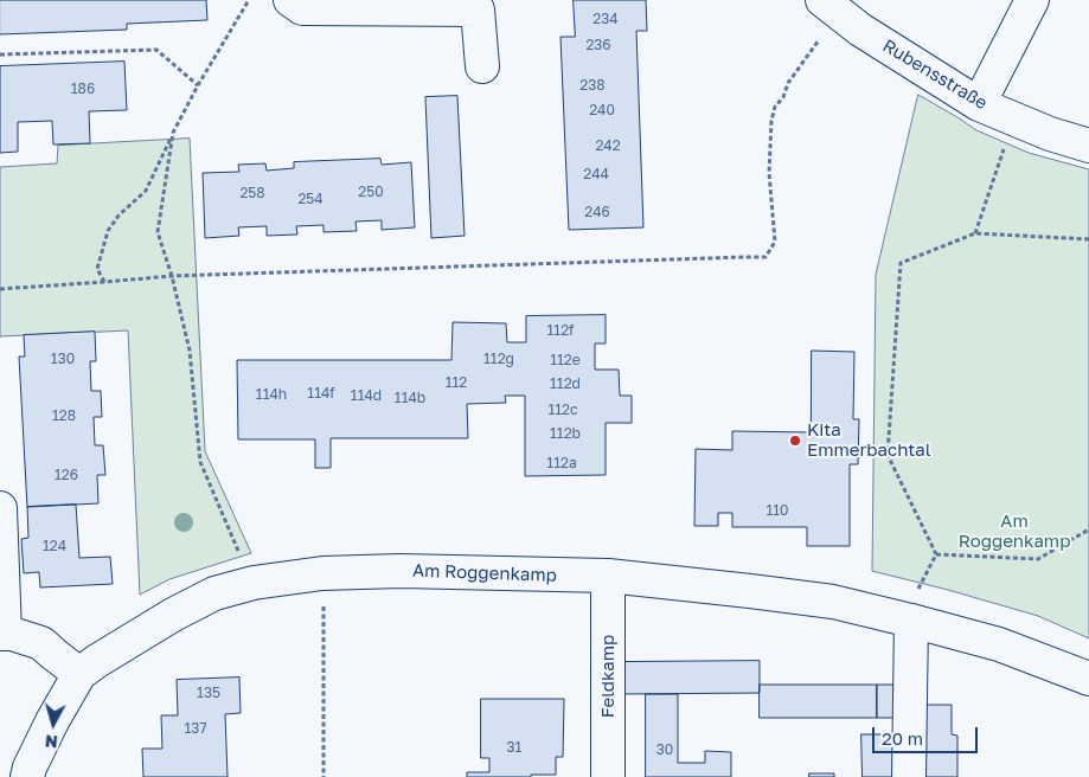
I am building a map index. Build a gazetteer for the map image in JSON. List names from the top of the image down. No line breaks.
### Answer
{"streets":{"street":["Rubensstraße","Am Roggenkamp","Feldkamp"]},"crossings":[["Am Roggenkamp","Feldkamp"]],"parks":["Am Roggenkamp"],"places":["Kita Emmerbachtal"],"house_numbers":["234","236","238","186","240","242","244","250","258","254","246","112f","130","112g","112e","112","112d","114f","114h","114d","114b","112c","128","112b","112a","126","110","124","135","137","31","30"],"scale_bar":"20 m","north":"bottom"}
